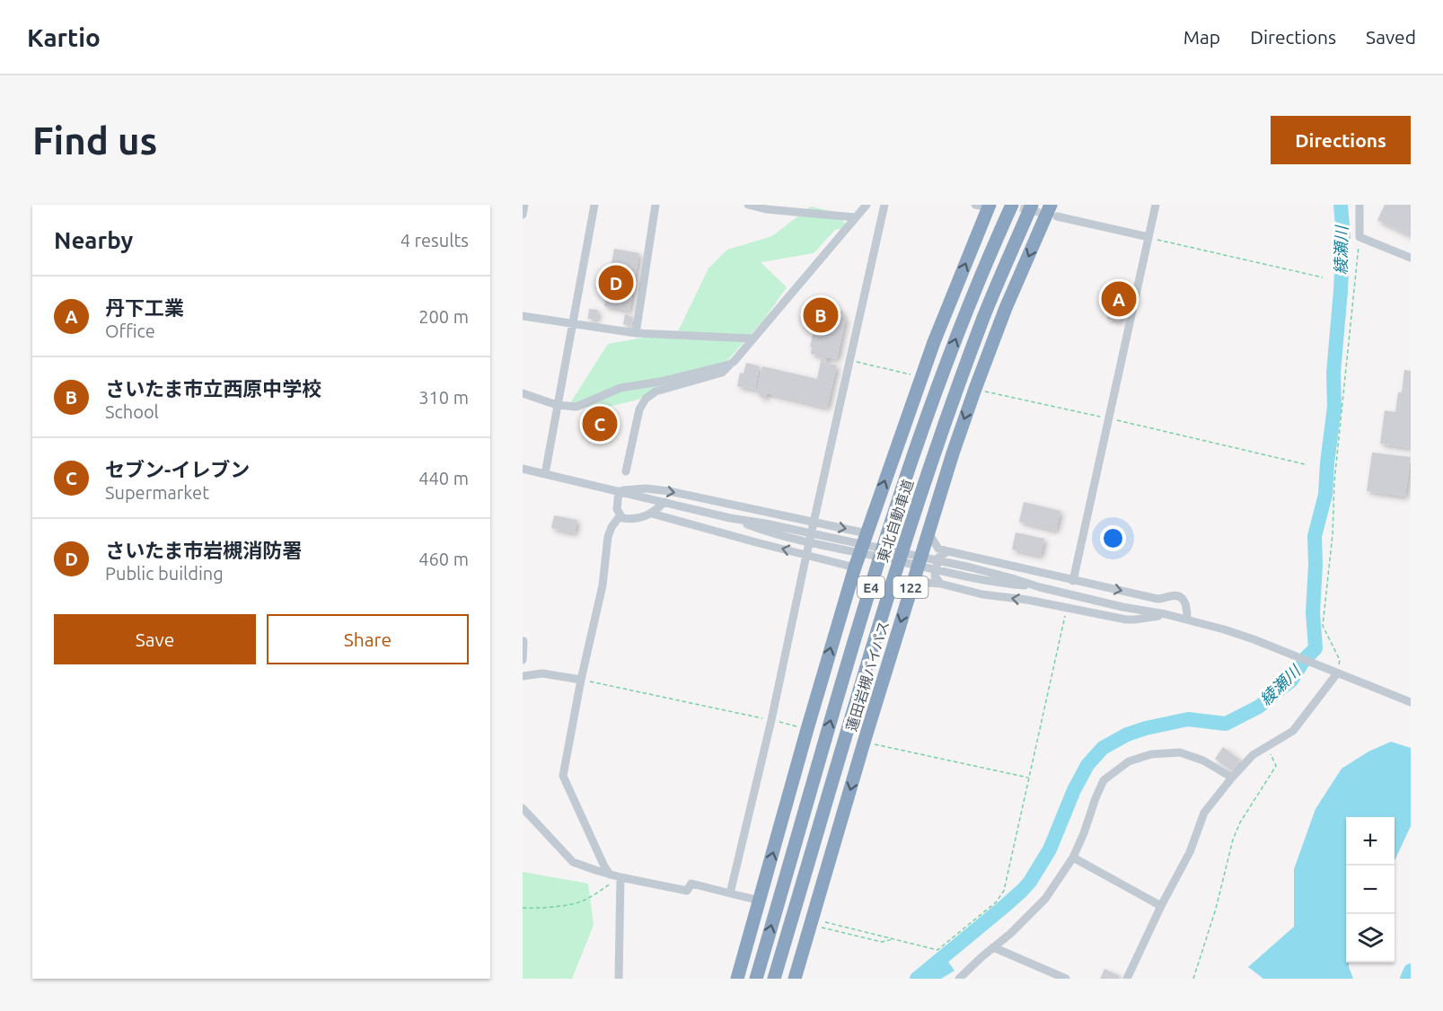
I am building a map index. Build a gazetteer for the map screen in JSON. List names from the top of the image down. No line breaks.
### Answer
{"streets":{"highway":["東北自動車道","E4","122","蓮田岩槻バイパス"]},"water":["綾瀬川"],"page":{"header":"Kartio","nav":["Map","Directions","Saved"],"buttons":["Directions",["Save","Share"]],"title":"Find us","heading":["Nearby","4 results"],"pins":["D","A","B","C"],"list":[{"mark":"A","name":"丹下工業","note":"Office","value":"200 m"},{"mark":"B","name":"さいたま市立西原中学校","note":"School","value":"310 m"},{"mark":"C","name":"セブン-イレブン","note":"Supermarket","value":"440 m"},{"mark":"D","name":"さいたま市岩槻消防署","note":"Public building","value":"460 m"}],"map_buttons":["+","−"]}}
